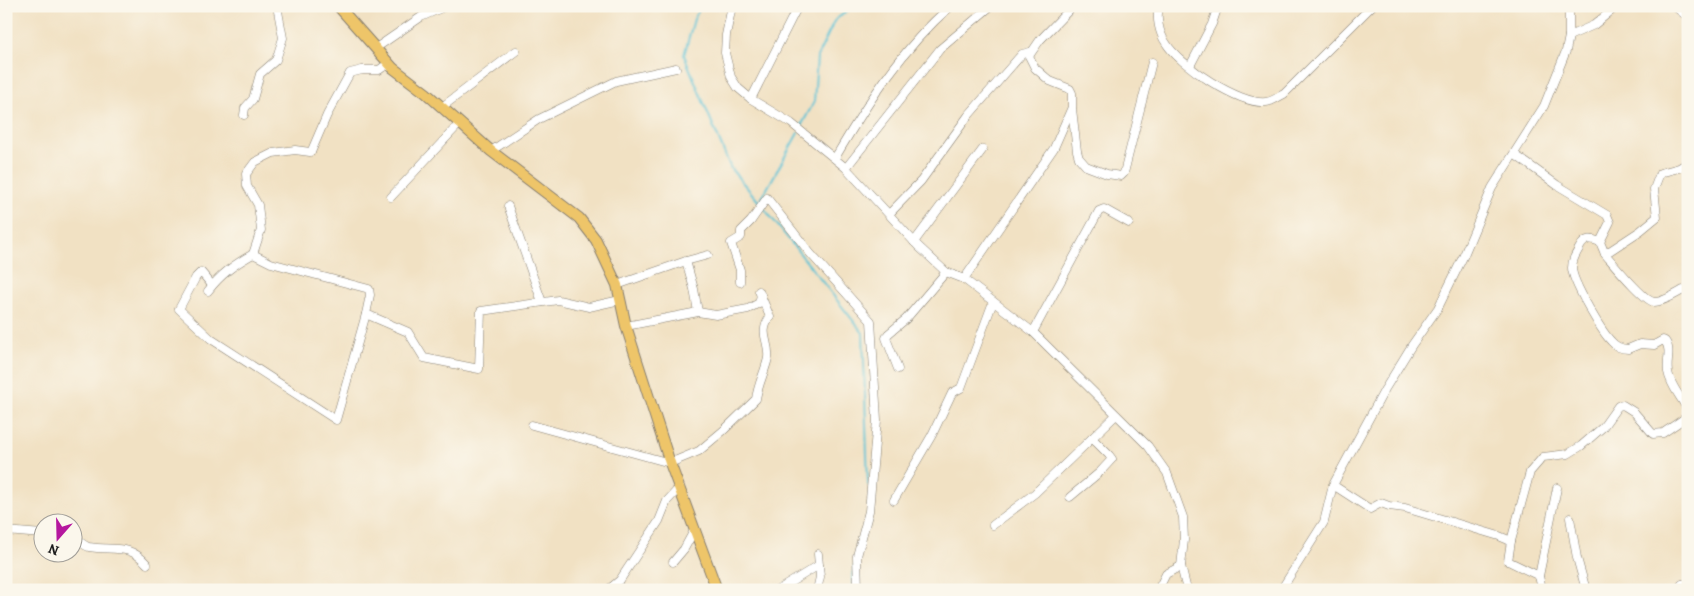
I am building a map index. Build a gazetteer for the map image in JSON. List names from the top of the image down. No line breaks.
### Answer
{"north":"bottom"}
